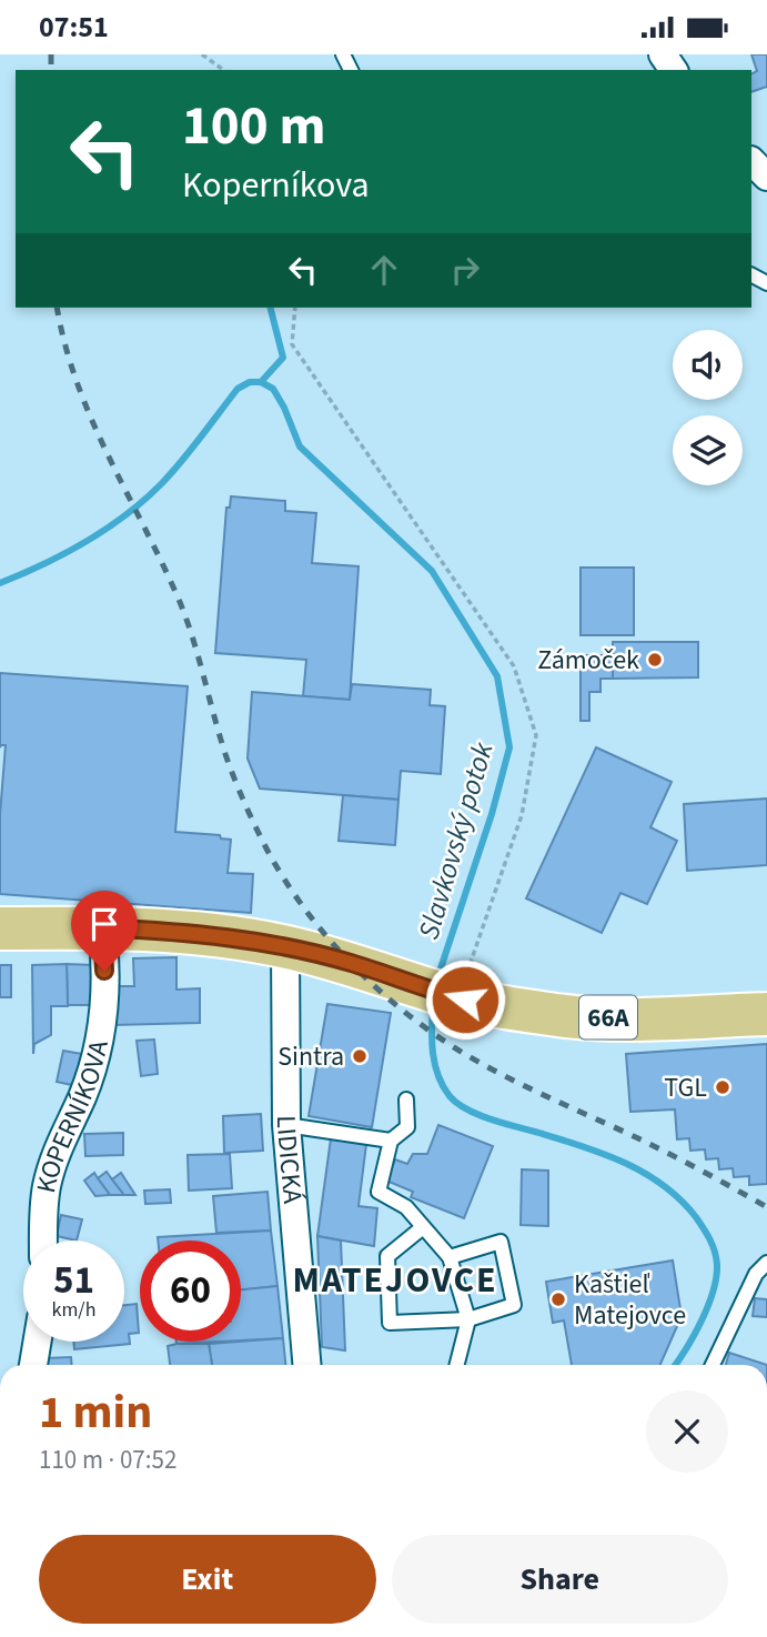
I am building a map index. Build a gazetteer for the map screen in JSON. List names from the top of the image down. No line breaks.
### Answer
{"streets":{"main road":["66A"],"street":["KOPERNÍKOVA","LIDICKÁ"]},"crossings":[["66A","KOPERNÍKOVA"],["66A","LIDICKÁ"]],"districts":["MATEJOVCE"],"water":["Slavkovský potok"],"places":["Zámoček","Sintra","TGL","Kaštieľ Matejovce"],"page":{"status":"07:51","turn":["100 m","Koperníkova"],"speed":"51 km/h","limit":"60","heading":["1 min","110 m · 07:52"],"buttons":["Exit","Share"]}}
